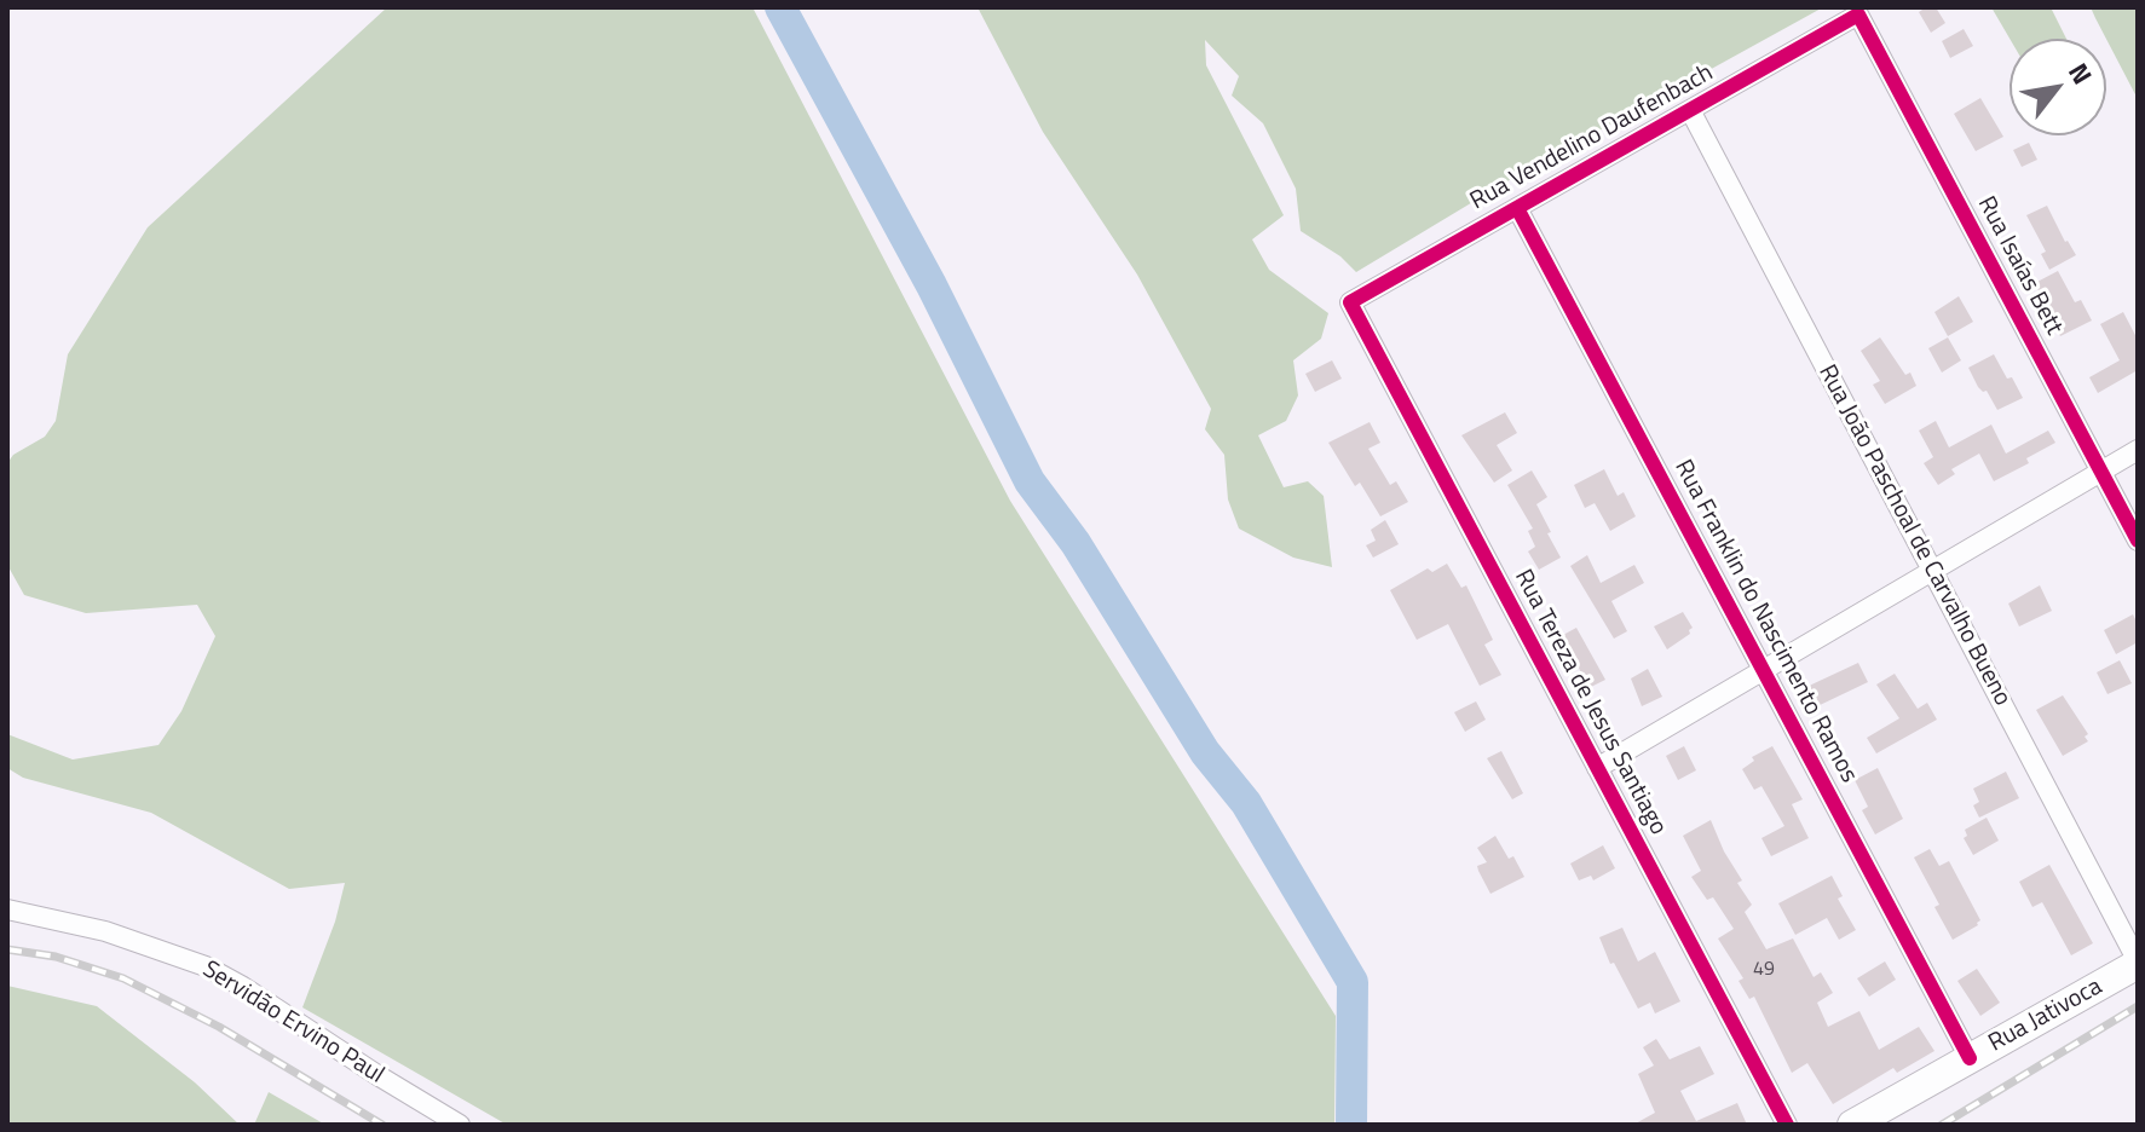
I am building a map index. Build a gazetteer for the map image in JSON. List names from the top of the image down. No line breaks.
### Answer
{"streets":{"street":["Rua Vendelino Daufenbach","Rua Isaías Bett","Rua João Paschoal de Carvalho Bueno","Rua Franklin do Nascimento Ramos","Rua Tereza de Jesus Santiago","Rua Jativoca","Servidão Ervino Paul"]},"crossings":[["Rua Vendelino Daufenbach","Rua Isaías Bett"],["Rua Vendelino Daufenbach","Rua João Paschoal de Carvalho Bueno"],["Rua Vendelino Daufenbach","Rua Franklin do Nascimento Ramos"],["Rua Vendelino Daufenbach","Rua Tereza de Jesus Santiago"],["Rua João Paschoal de Carvalho Bueno","Rua Jativoca"],["Rua Franklin do Nascimento Ramos","Rua Jativoca"]],"house_numbers":["49"],"north":"top right"}
